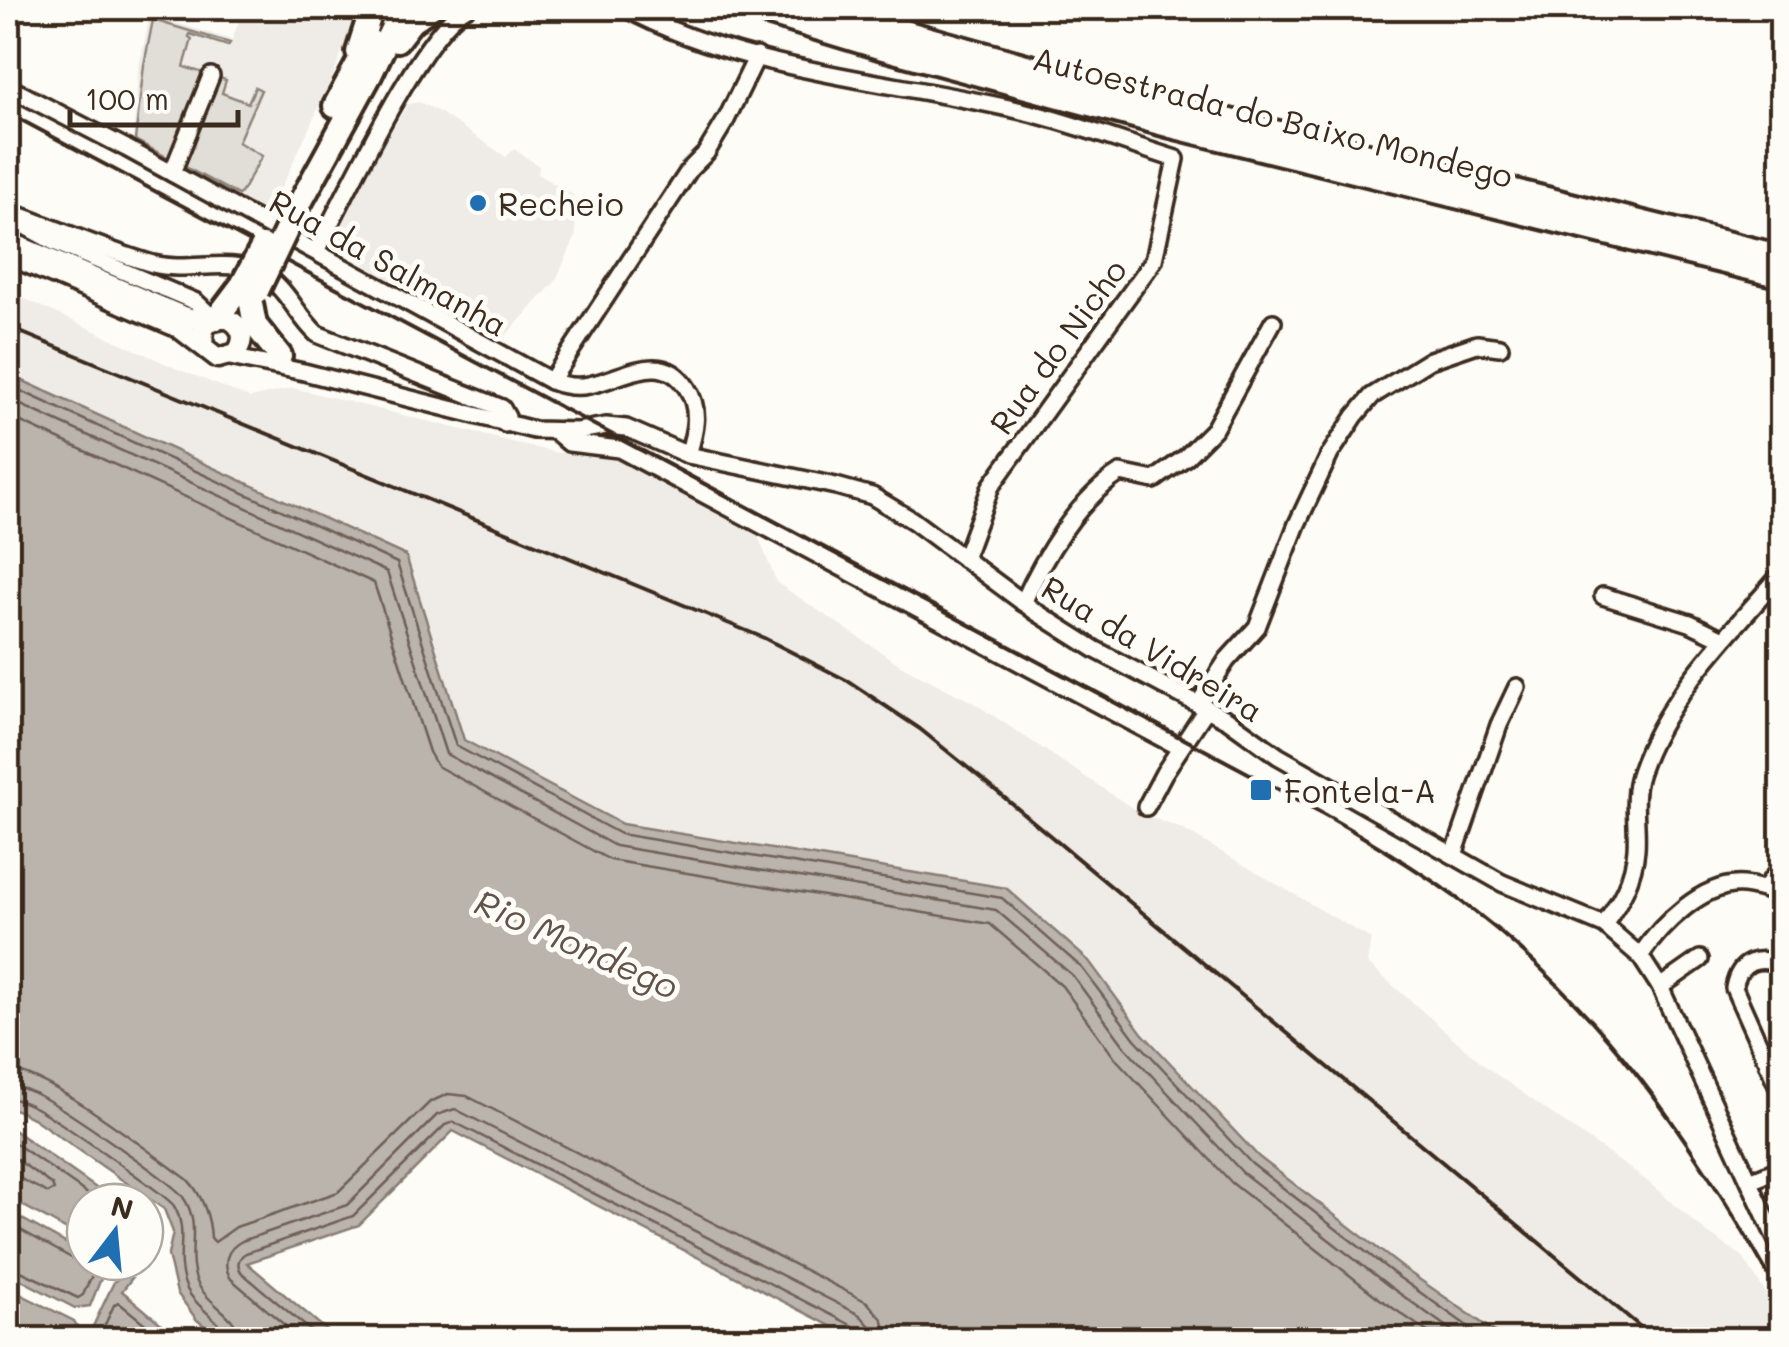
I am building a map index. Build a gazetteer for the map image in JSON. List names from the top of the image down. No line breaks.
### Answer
{"streets":{"highway":["Autoestrada do Baixo Mondego"],"street":["Rua da Salmanha","Rua do Nicho","Rua da Vidreira"]},"crossings":[["Rua da Salmanha","Rua da Vidreira"],["Rua do Nicho","Rua da Vidreira"]],"water":["Rio Mondego"],"places":{"other":["Recheio"],"transit":["Fontela-A"]},"scale_bar":"100 m","north":"top"}
